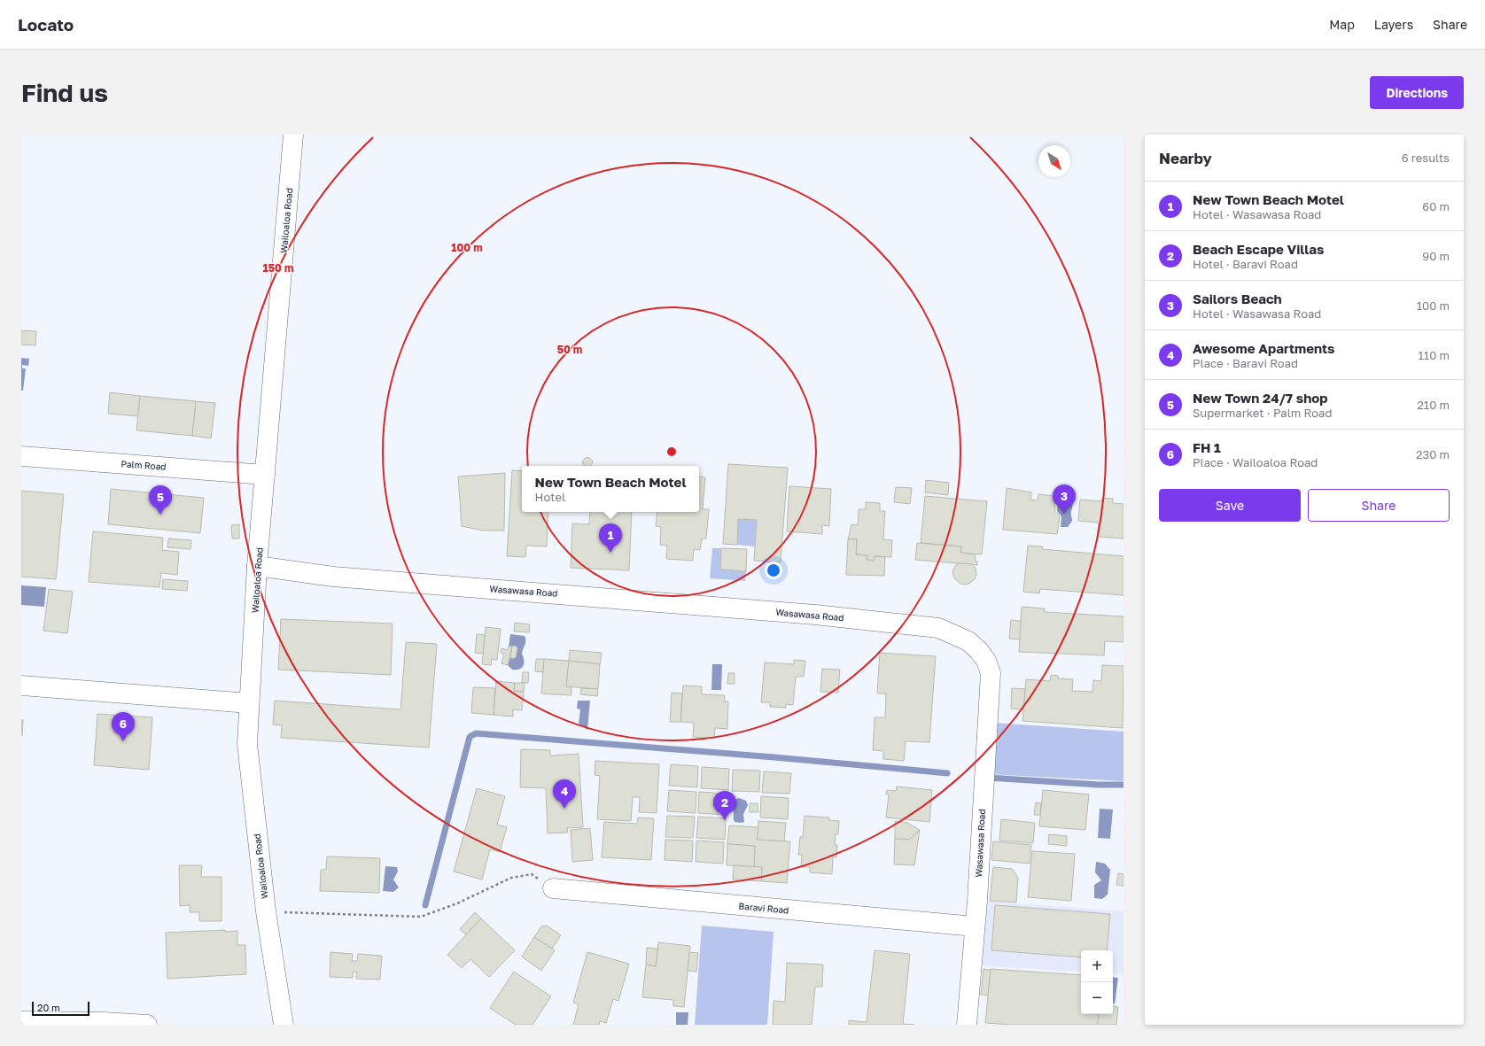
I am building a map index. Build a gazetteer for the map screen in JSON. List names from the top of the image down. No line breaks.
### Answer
{"streets":{"street":["Wailoaloa Road","Palm Road","Wasawasa Road","Baravi Road"]},"crossings":[["Wailoaloa Road","Palm Road"],["Wailoaloa Road","Wasawasa Road"],["Wasawasa Road","Baravi Road"]],"scale_bar":"20 m","north":"bottom right","page":{"header":"Locato","nav":["Map","Layers","Share"],"buttons":["Directions",["Save","Share"]],"title":"Find us","heading":["Nearby","6 results"],"list":[{"mark":"1","name":"New Town Beach Motel","note":"Hotel · Wasawasa Road","value":"60 m"},{"mark":"2","name":"Beach Escape Villas","note":"Hotel · Baravi Road","value":"90 m"},{"mark":"3","name":"Sailors Beach","note":"Hotel · Wasawasa Road","value":"100 m"},{"mark":"4","name":"Awesome Apartments","note":"Place · Baravi Road","value":"110 m"},{"mark":"5","name":"New Town 24/7 shop","note":"Supermarket · Palm Road","value":"210 m"},{"mark":"6","name":"FH 1","note":"Place · Wailoaloa Road","value":"230 m"}],"popup":["New Town Beach Motel","Hotel"],"pins":["3","5","1","6","4","2"],"map_buttons":["+","−"],"scale":"20 m"},"rings":["100 m","150 m","50 m"]}
